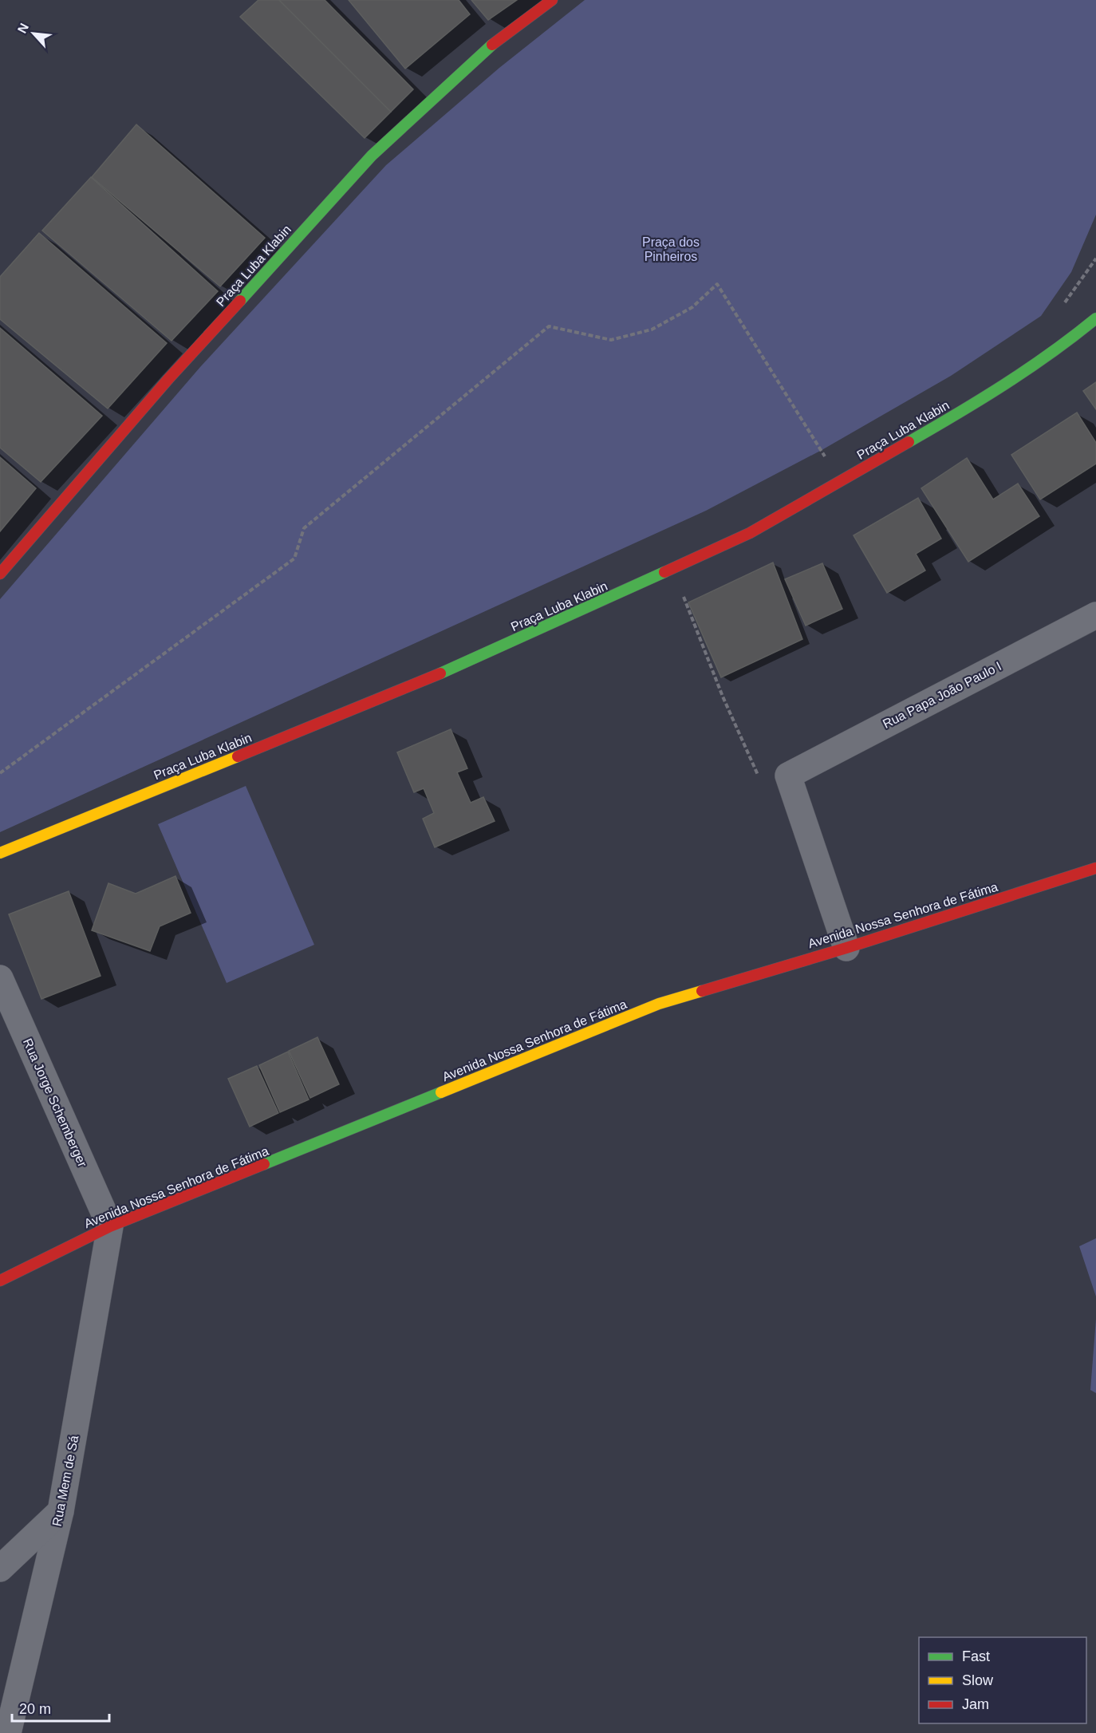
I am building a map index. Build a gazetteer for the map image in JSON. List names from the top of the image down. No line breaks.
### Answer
{"streets":{"main road":["Praça Luba Klabin","Avenida Nossa Senhora de Fátima"],"street":["Rua Papa João Paulo I","Rua Jorge Schemberger","Rua Mem de Sá"]},"crossings":[["Avenida Nossa Senhora de Fátima","Rua Jorge Schemberger"],["Avenida Nossa Senhora de Fátima","Rua Mem de Sá"],["Rua Jorge Schemberger","Rua Mem de Sá"]],"parks":["Praça dos Pinheiros"],"legend":["Fast","Slow","Jam"],"scale_bar":"20 m","north":"top left"}
